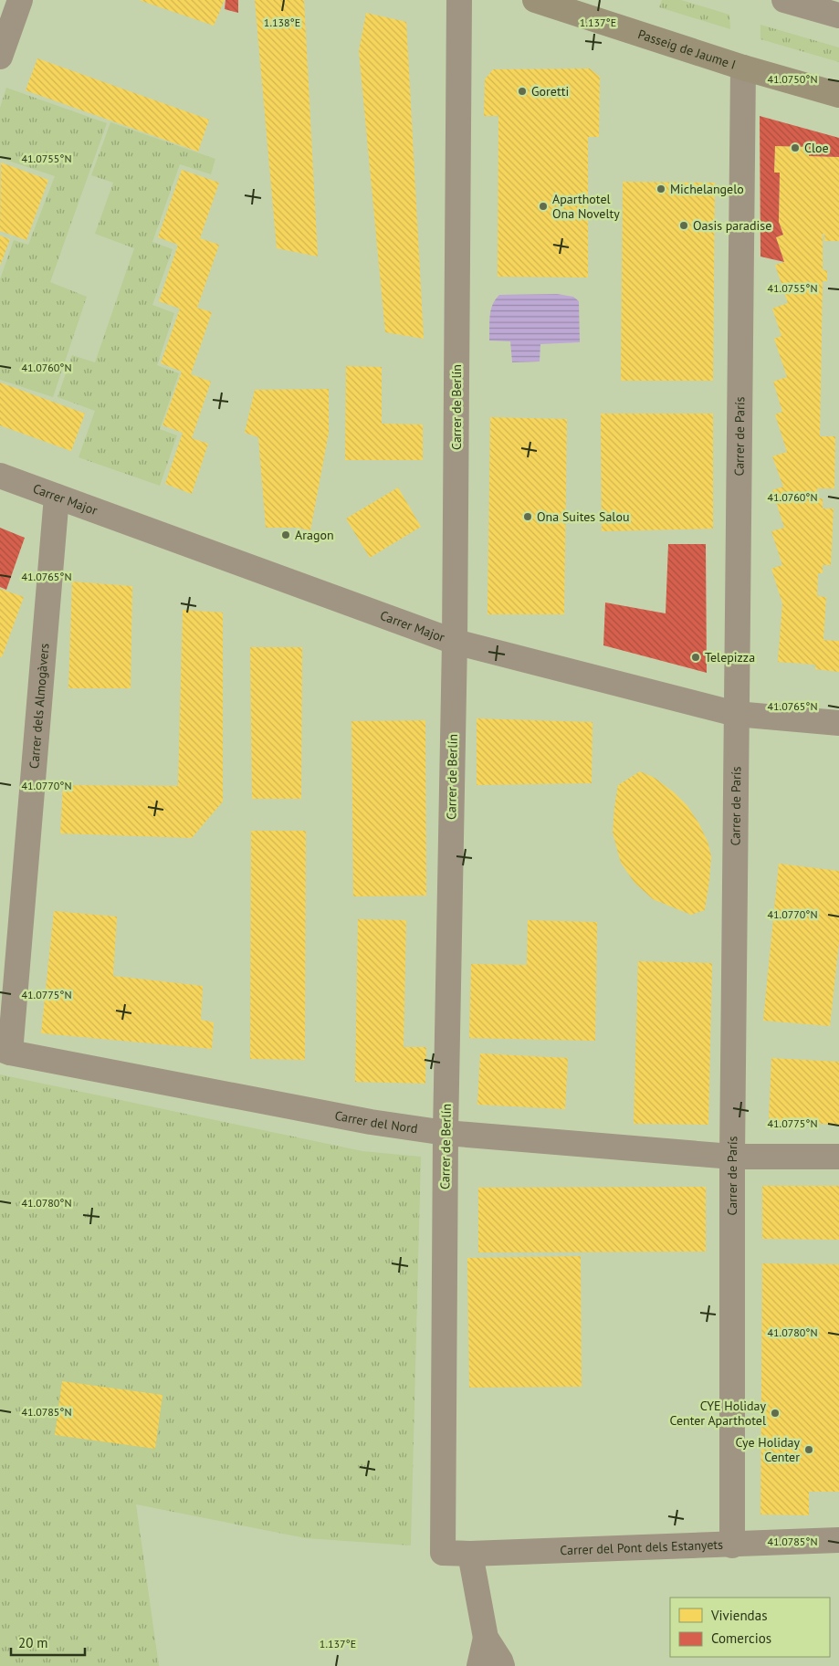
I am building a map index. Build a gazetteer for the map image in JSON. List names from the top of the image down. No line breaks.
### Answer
{"streets":{"street":["Passeig de Jaume I","Carrer de Berlín","Carrer de París","Carrer Major","Carrer dels Almogàvers","Carrer del Nord","Carrer del Pont dels Estanyets"]},"crossings":[["Passeig de Jaume I","Carrer de París"],["Carrer de Berlín","Carrer Major"],["Carrer de Berlín","Carrer del Nord"],["Carrer de Berlín","Carrer del Pont dels Estanyets"],["Carrer de París","Carrer Major"],["Carrer de París","Carrer del Nord"],["Carrer de París","Carrer del Pont dels Estanyets"],["Carrer Major","Carrer dels Almogàvers"],["Carrer dels Almogàvers","Carrer del Nord"]],"places":["Goretti","Cloe","Michelangelo","Aparthotel Ona Novelty","Oasis paradise","Ona Suites Salou","Aragon","Telepizza","CYE Holiday Center Aparthotel","Cye Holiday Center"],"legend":["Viviendas","Comercios"],"scale_bar":"20 m","coordinates":["1.138°E","1.137°E","41.0750°N","41.0755°N","41.0760°N","41.0765°N","41.0770°N","41.0775°N","41.0780°N","41.0785°N"]}
